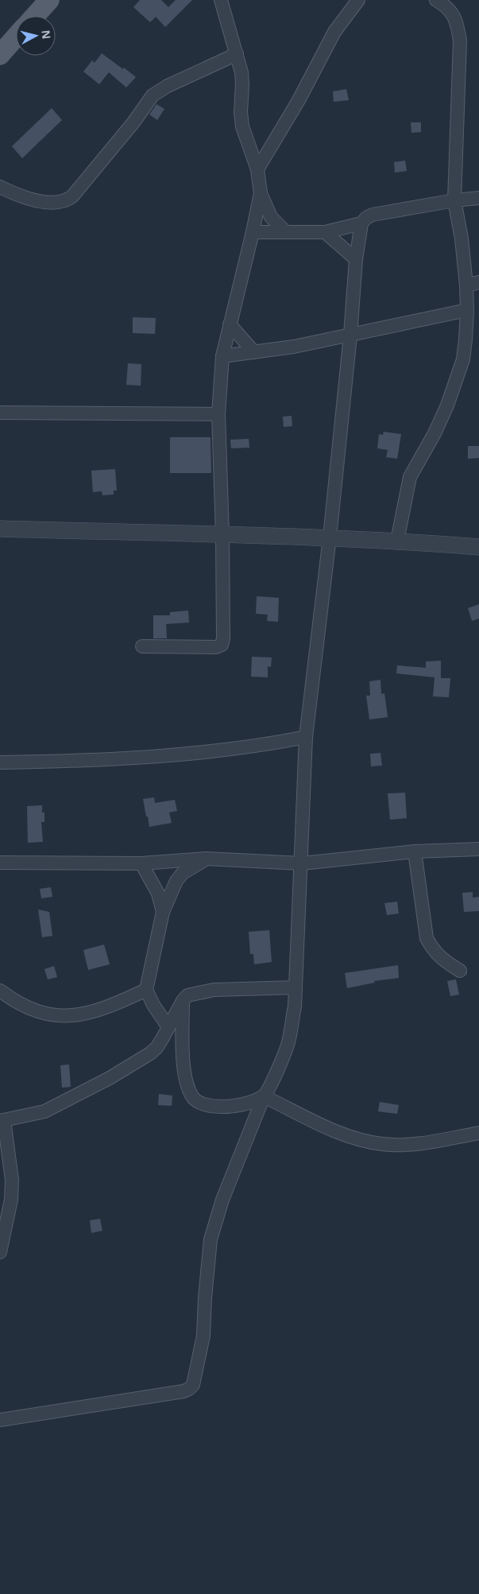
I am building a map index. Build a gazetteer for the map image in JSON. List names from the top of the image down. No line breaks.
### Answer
{"north":"right"}
